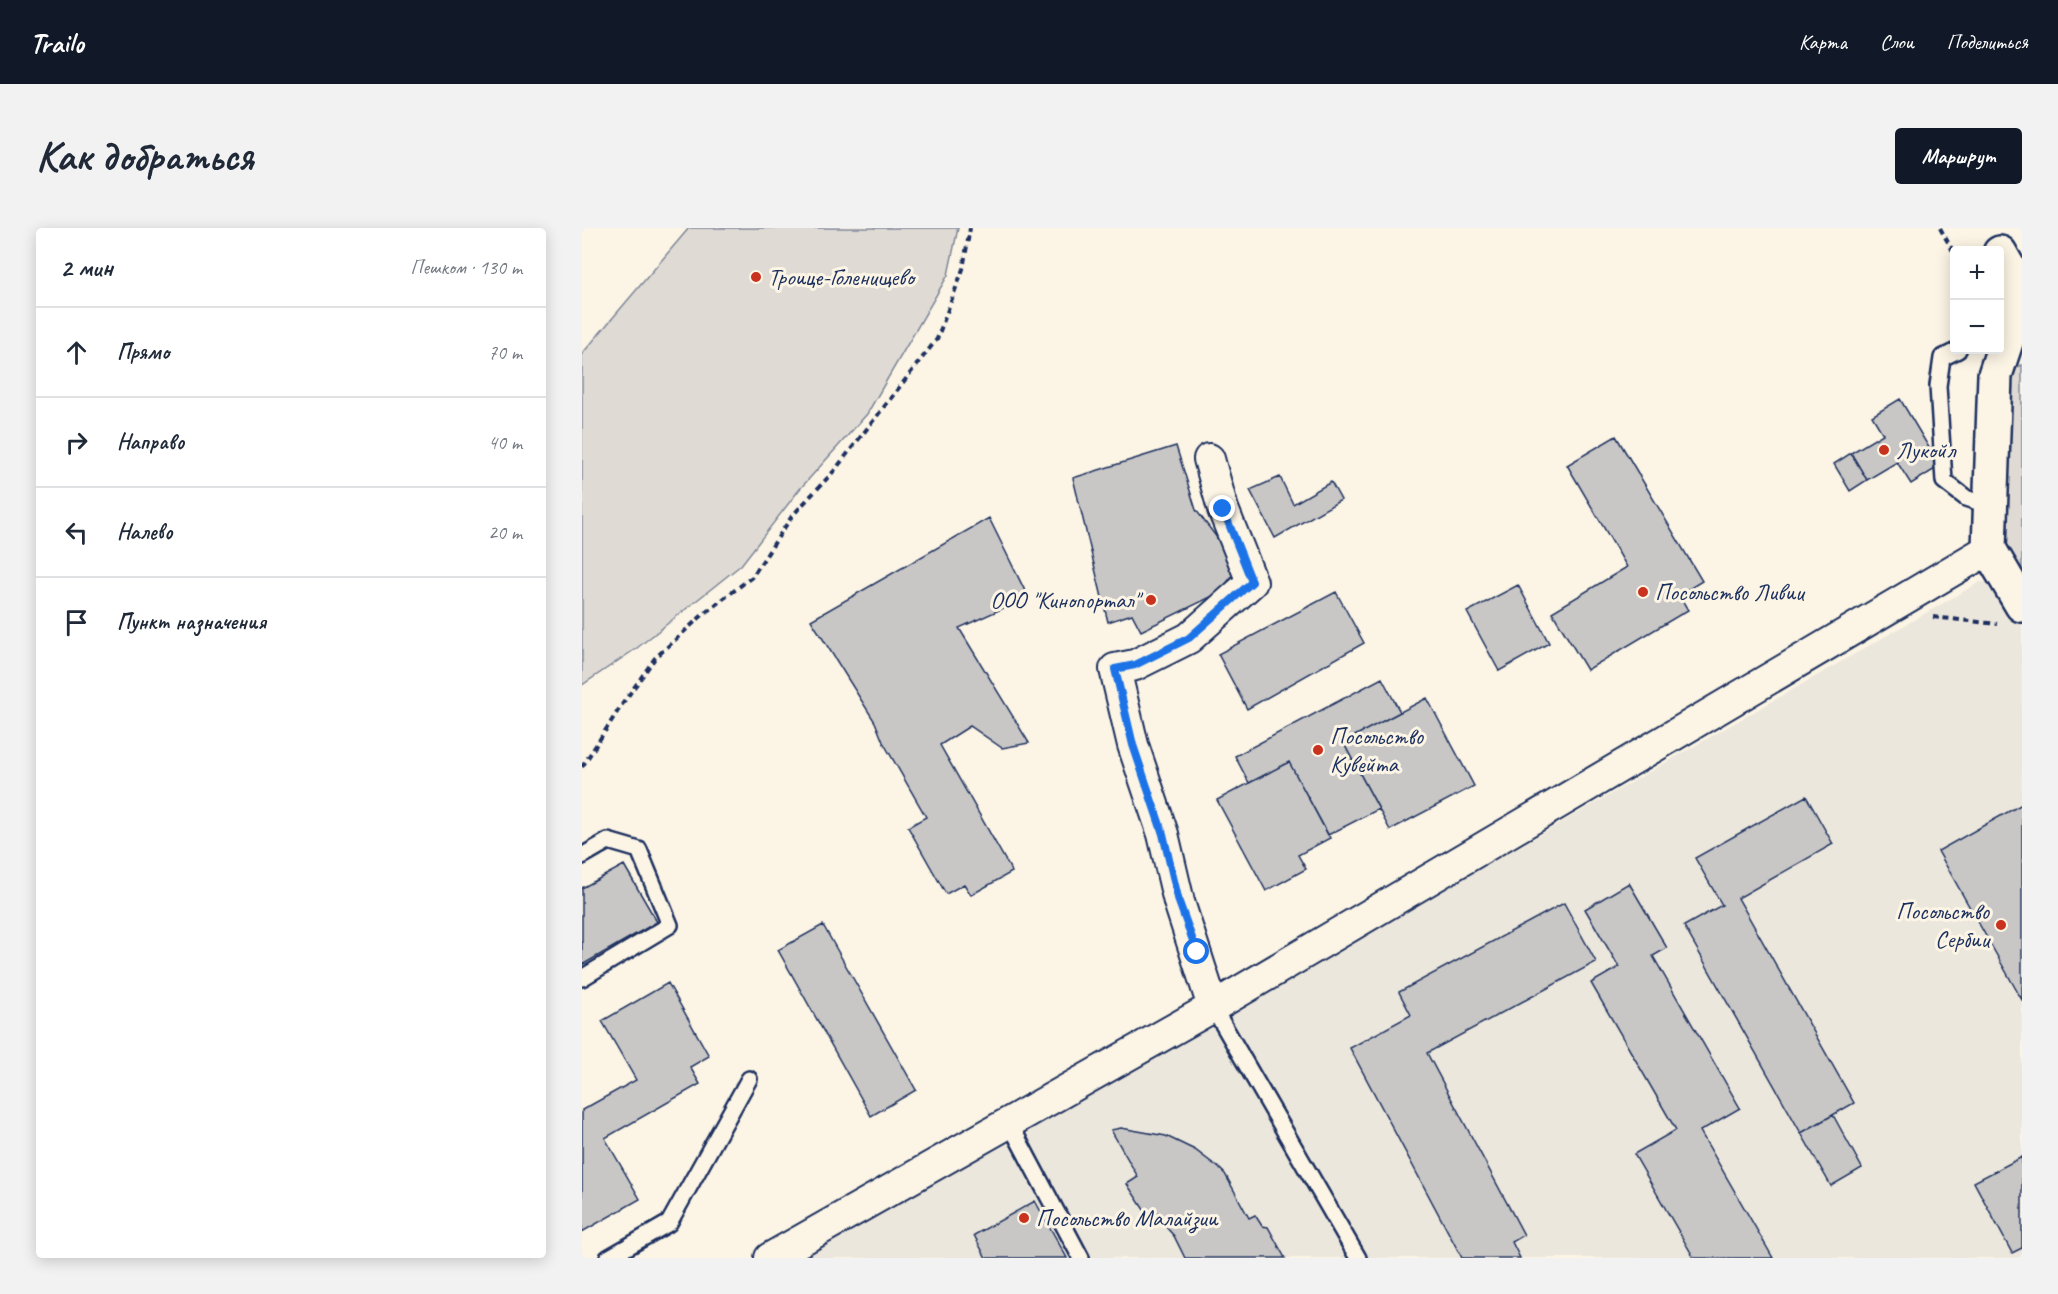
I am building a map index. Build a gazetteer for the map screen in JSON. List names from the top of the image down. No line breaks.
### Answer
{"places":["Троице-Голенищево","Лукойл","Посольство Ливии","ООО \"Кинопортал\"","Посольство Кувейта","Посольство Сербии","Посольство Малайзии"],"page":{"header":"Trailo","nav":["Карта","Слои","Поделиться"],"buttons":"Маршрут","title":"Как добраться","heading":["2 мин","Пешком · 130 m"],"map_buttons":["+","−"],"list":[["Прямо","70 m"],["Направо","40 m"],["Налево","20 m"],"Пункт назначения"]}}
